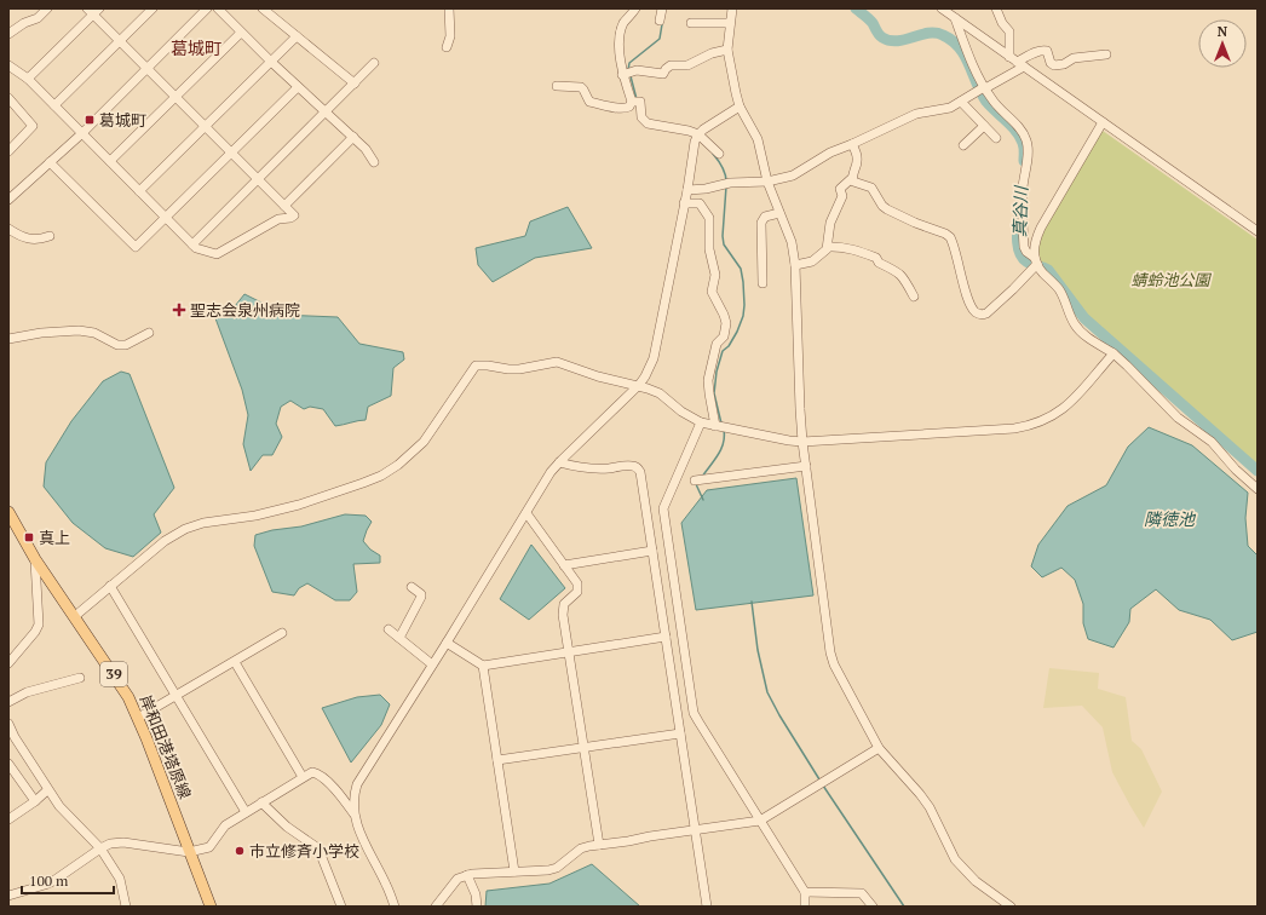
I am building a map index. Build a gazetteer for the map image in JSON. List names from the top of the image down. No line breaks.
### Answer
{"streets":{"main road":["39","岸和田港塔原線"]},"districts":["葛城町"],"water":["真谷川","隣徳池"],"parks":["蜻蛉池公園"],"places":{"transit":["葛城町","真上"],"health":["聖志会泉州病院"],"other":["市立修斉小学校"]},"scale_bar":"100 m","north":"top"}
